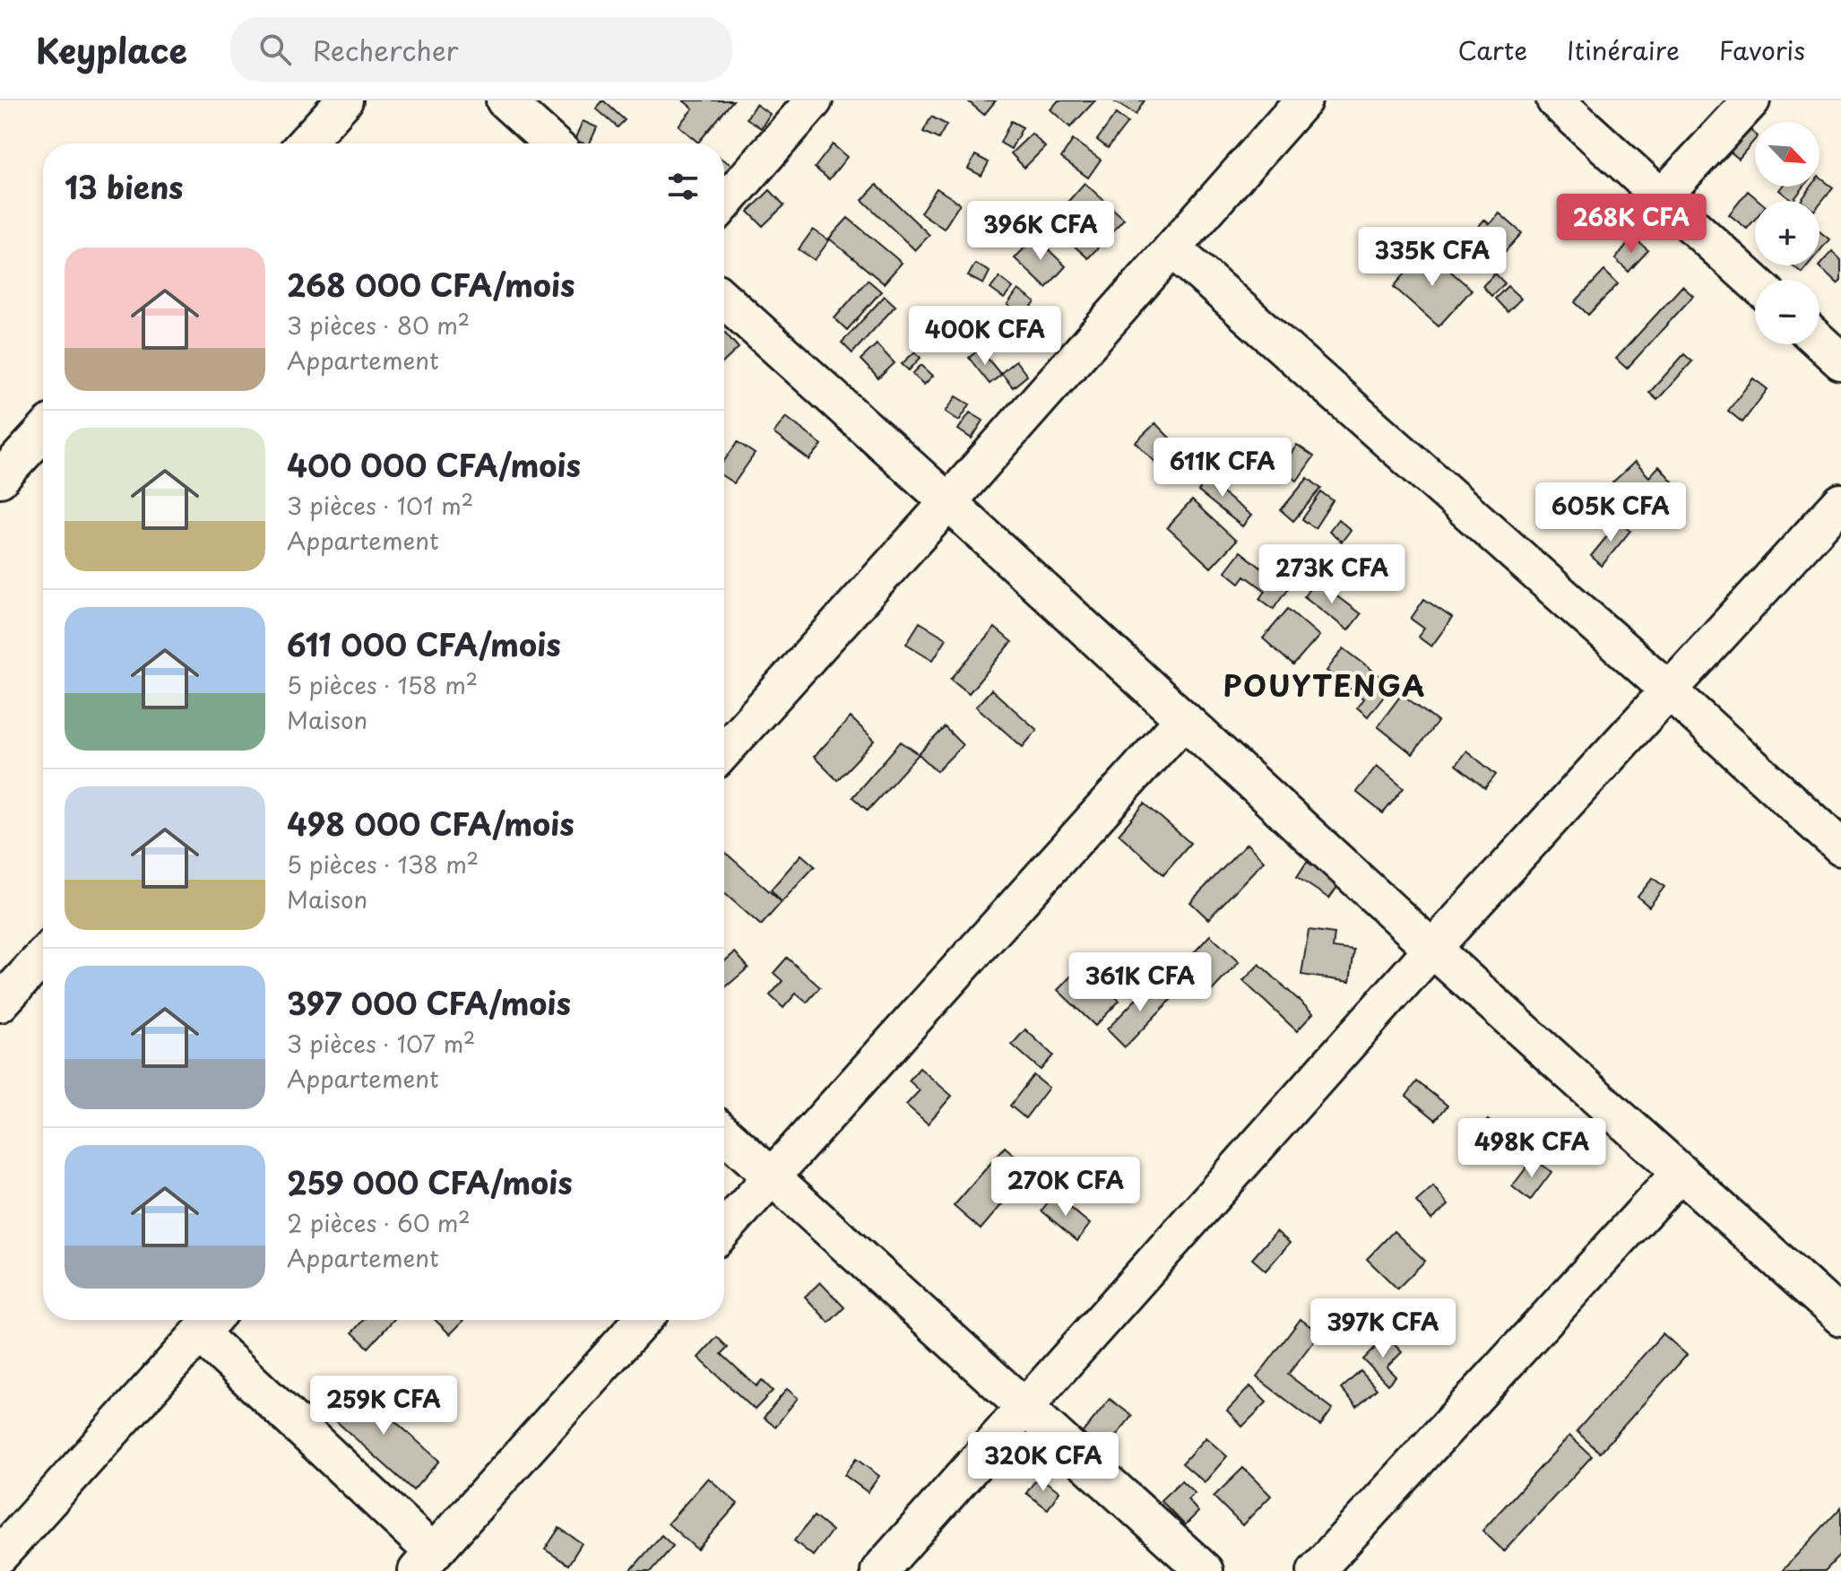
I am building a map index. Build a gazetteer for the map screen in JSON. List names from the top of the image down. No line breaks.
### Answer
{"districts":["POUYTENGA"],"north":"bottom right","page":{"header":"Keyplace","search":"Rechercher","nav":["Carte","Itinéraire","Favoris"],"map_buttons":["+","−"],"heading":"13 biens","price":["268K CFA","396K CFA","335K CFA","400K CFA","611K CFA","605K CFA","273K CFA","361K CFA","498K CFA","270K CFA","397K CFA","259K CFA","320K CFA"],"list":[{"name":"268 000 CFA/mois","note":"3 pièces · 80 m² · Appartement"},{"name":"400 000 CFA/mois","note":"3 pièces · 101 m² · Appartement"},{"name":"611 000 CFA/mois","note":"5 pièces · 158 m² · Maison"},{"name":"498 000 CFA/mois","note":"5 pièces · 138 m² · Maison"},{"name":"397 000 CFA/mois","note":"3 pièces · 107 m² · Appartement"},{"name":"259 000 CFA/mois","note":"2 pièces · 60 m² · Appartement"}]}}
